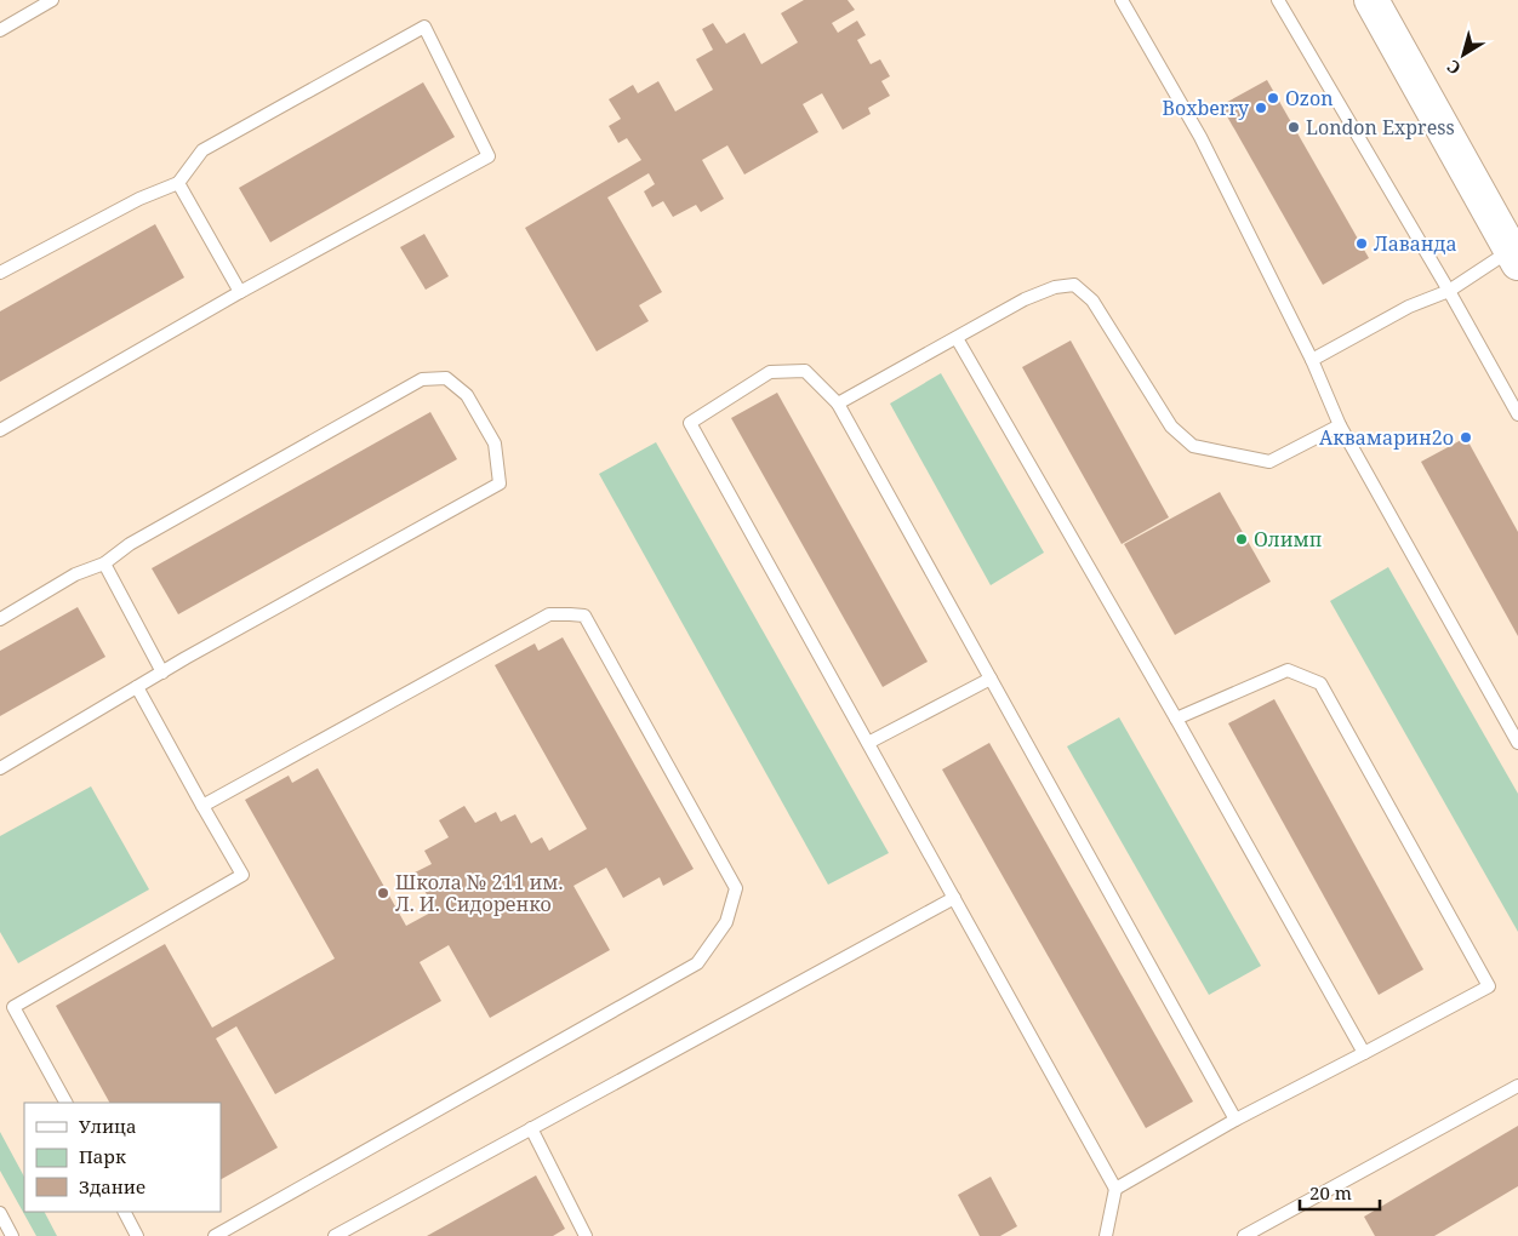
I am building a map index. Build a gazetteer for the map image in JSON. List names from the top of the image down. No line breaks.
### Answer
{"places":["Ozon","Boxberry","London Express","Лаванда","Аквамарин2о","Олимп","Школа № 211 им. Л. И. Сидоренко"],"legend":["Улица","Парк","Здание"],"scale_bar":"20 m","north":"bottom left"}
